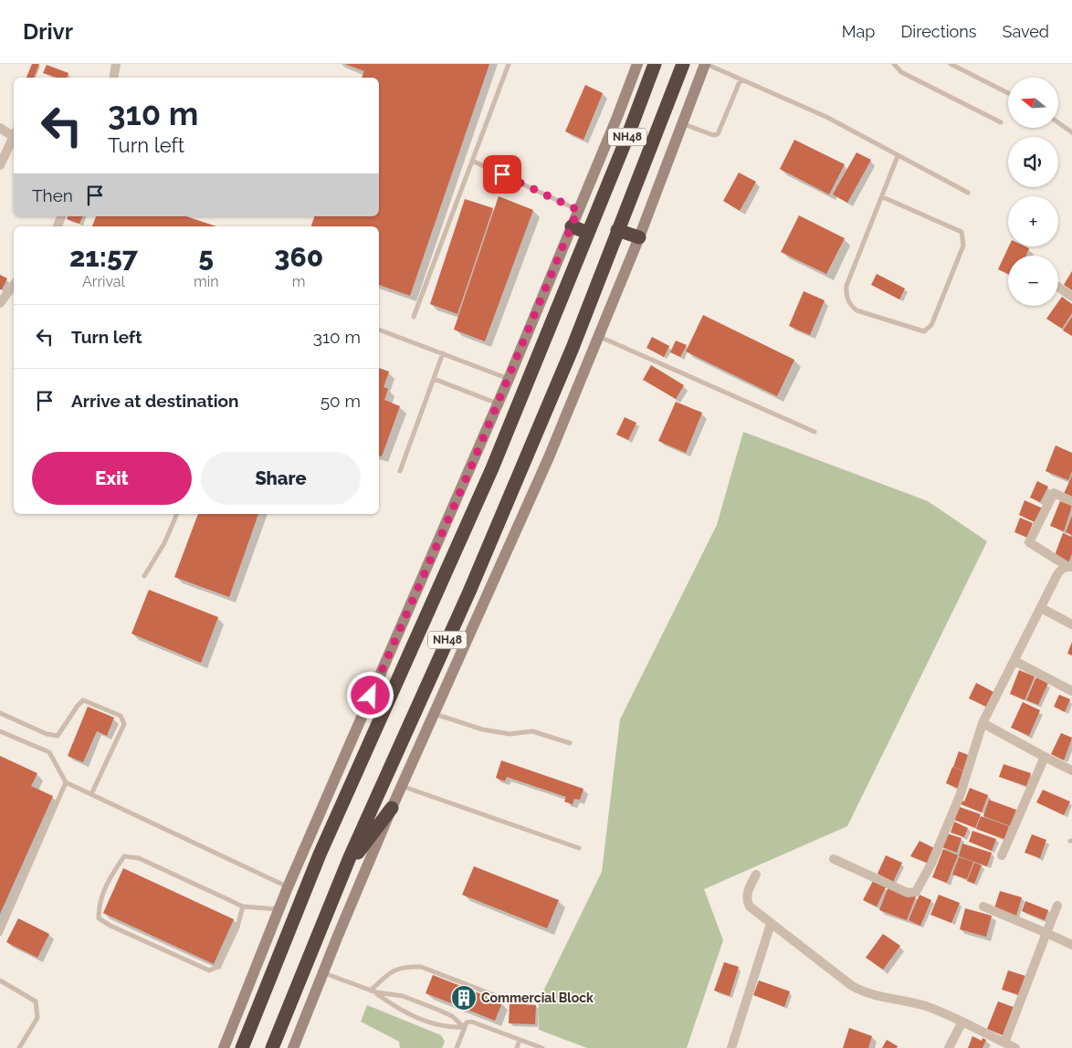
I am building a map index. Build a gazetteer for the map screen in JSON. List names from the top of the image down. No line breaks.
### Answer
{"streets":{"highway":["NH48"]},"places":{"building":["Commercial Block"]},"north":"left","page":{"header":"Drivr","nav":["Map","Directions","Saved"],"map_buttons":["+","−"],"turn":["310 m","Turn left"],"then":"Then","eta":["21:57","Arrival","5","min","360","m"],"list":[{"name":"Turn left","value":"310 m"},{"name":"Arrive at destination","value":"50 m"}],"buttons":["Exit","Share"]}}
